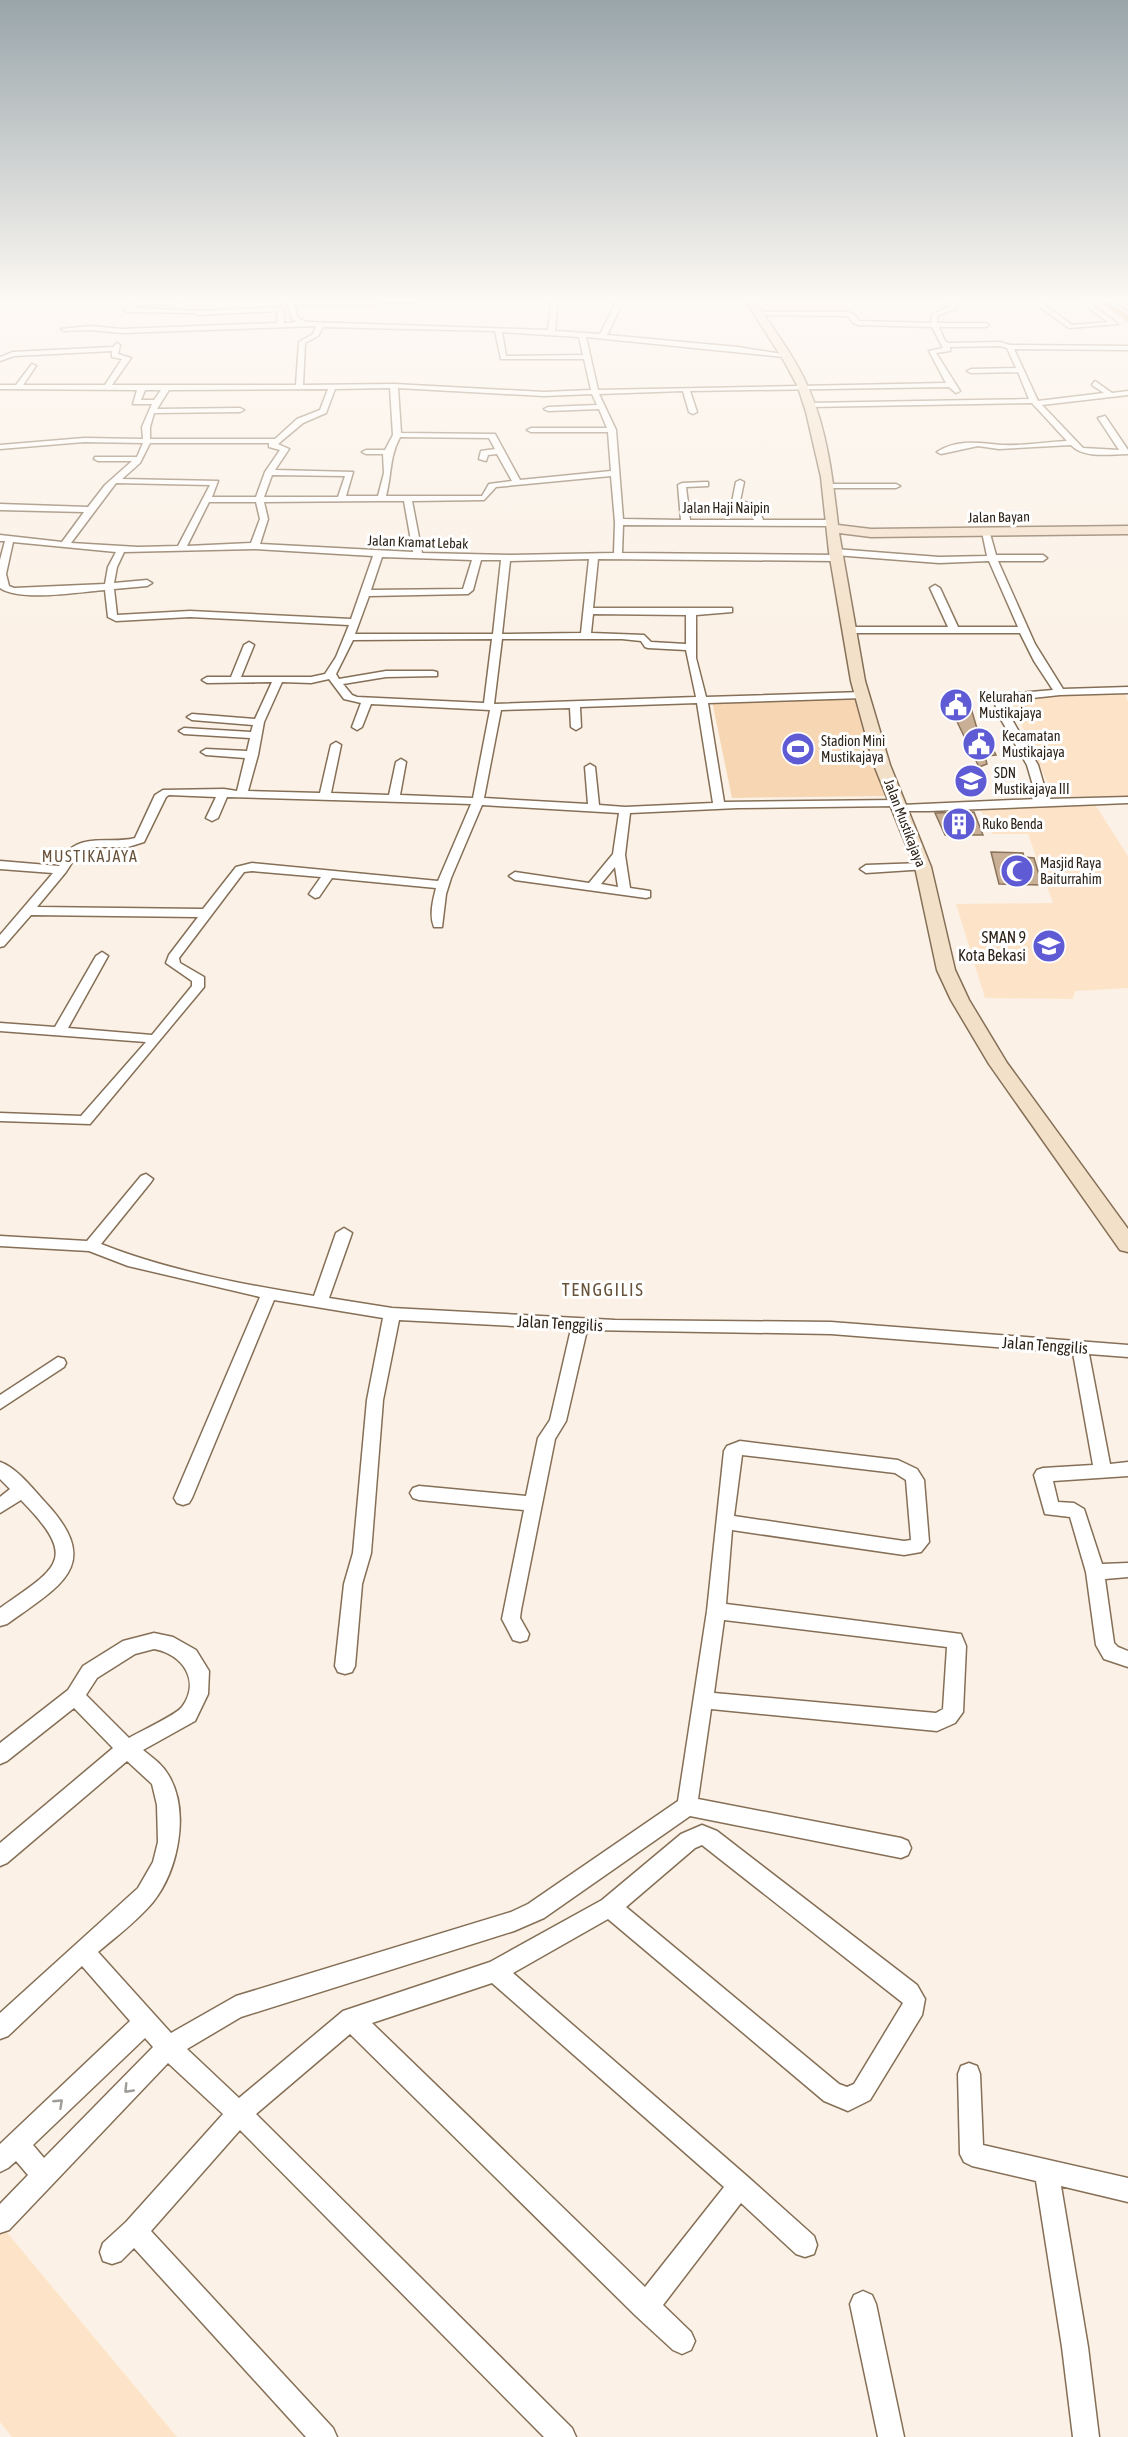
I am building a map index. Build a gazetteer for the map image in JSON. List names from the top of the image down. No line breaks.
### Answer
{"streets":{"main road":["Jalan Bayan","Jalan Mustikajaya"],"street":["Jalan Haji Naipin","Jalan Kramat Lebak","Jalan Tenggilis"]},"crossings":[["Jalan Haji Naipin","Jalan Bayan"],["Jalan Haji Naipin","Jalan Mustikajaya"],["Jalan Bayan","Jalan Kramat Lebak"],["Jalan Bayan","Jalan Mustikajaya"],["Jalan Kramat Lebak","Jalan Mustikajaya"]],"districts":["MUSTIKAJAYA","TENGGILIS"],"places":{"public building":["Kelurahan Mustikajaya","Kecamatan Mustikajaya"],"sports":["Stadion Mini Mustikajaya"],"school or university":["SDN Mustikajaya III","SMAN 9 Kota Bekasi"],"building":["Ruko Benda"],"mosque":["Masjid Raya Baiturrahim"]}}
